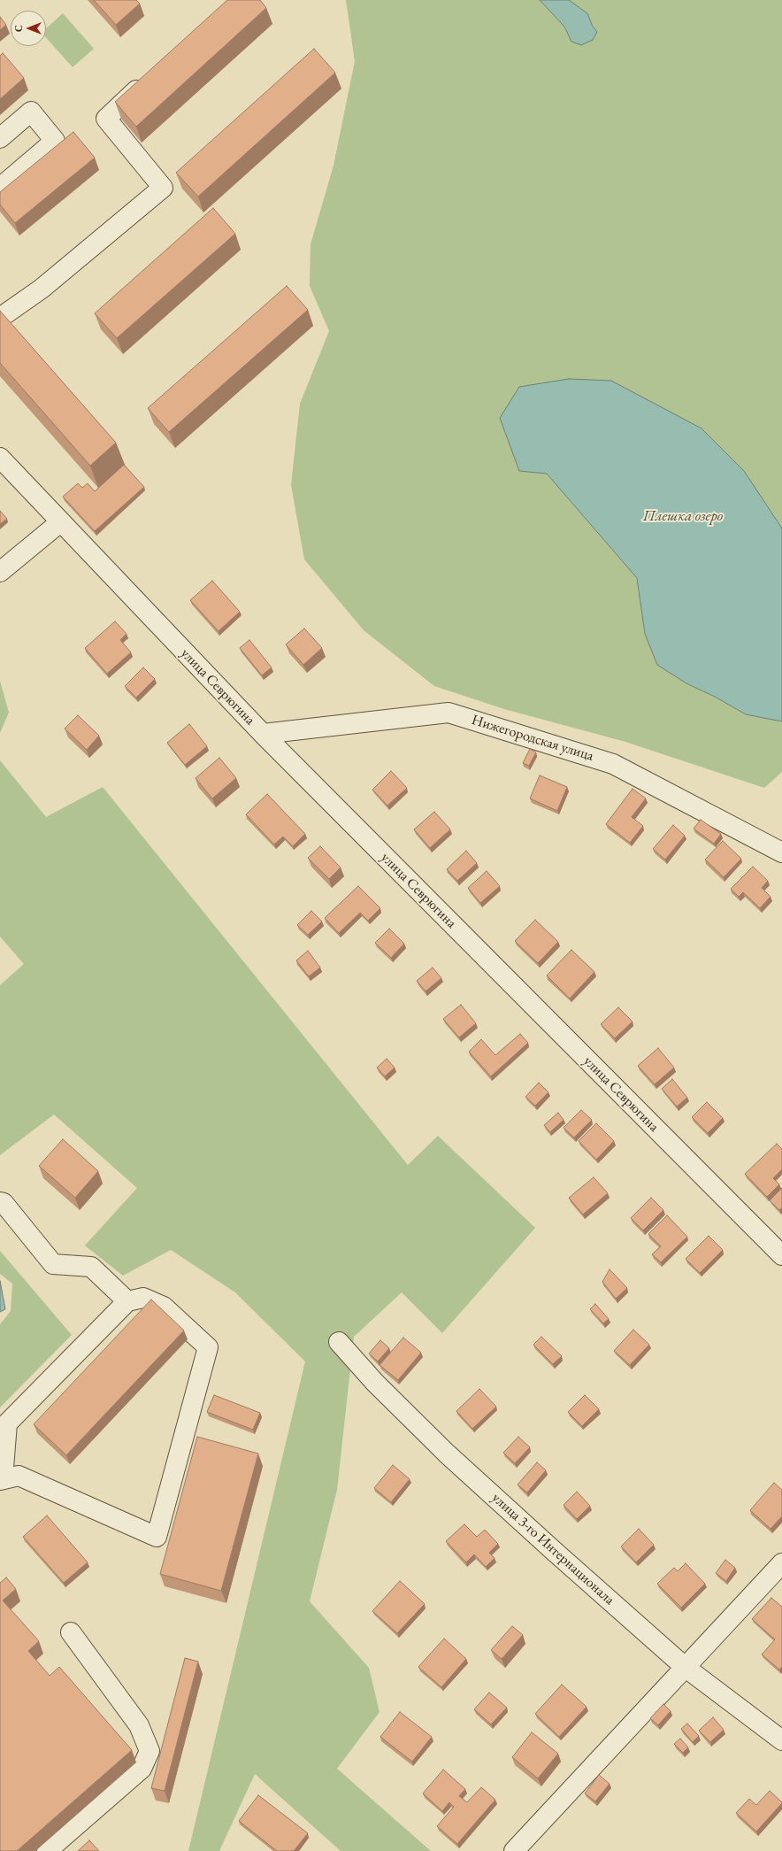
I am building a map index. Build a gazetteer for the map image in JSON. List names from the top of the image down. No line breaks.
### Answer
{"streets":{"street":["улица Севрюгина","Нижегородская улица","улица 3-го Интернационала"]},"crossings":[["улица Севрюгина","Нижегородская улица"]],"water":["Плешка озеро"],"north":"left"}
